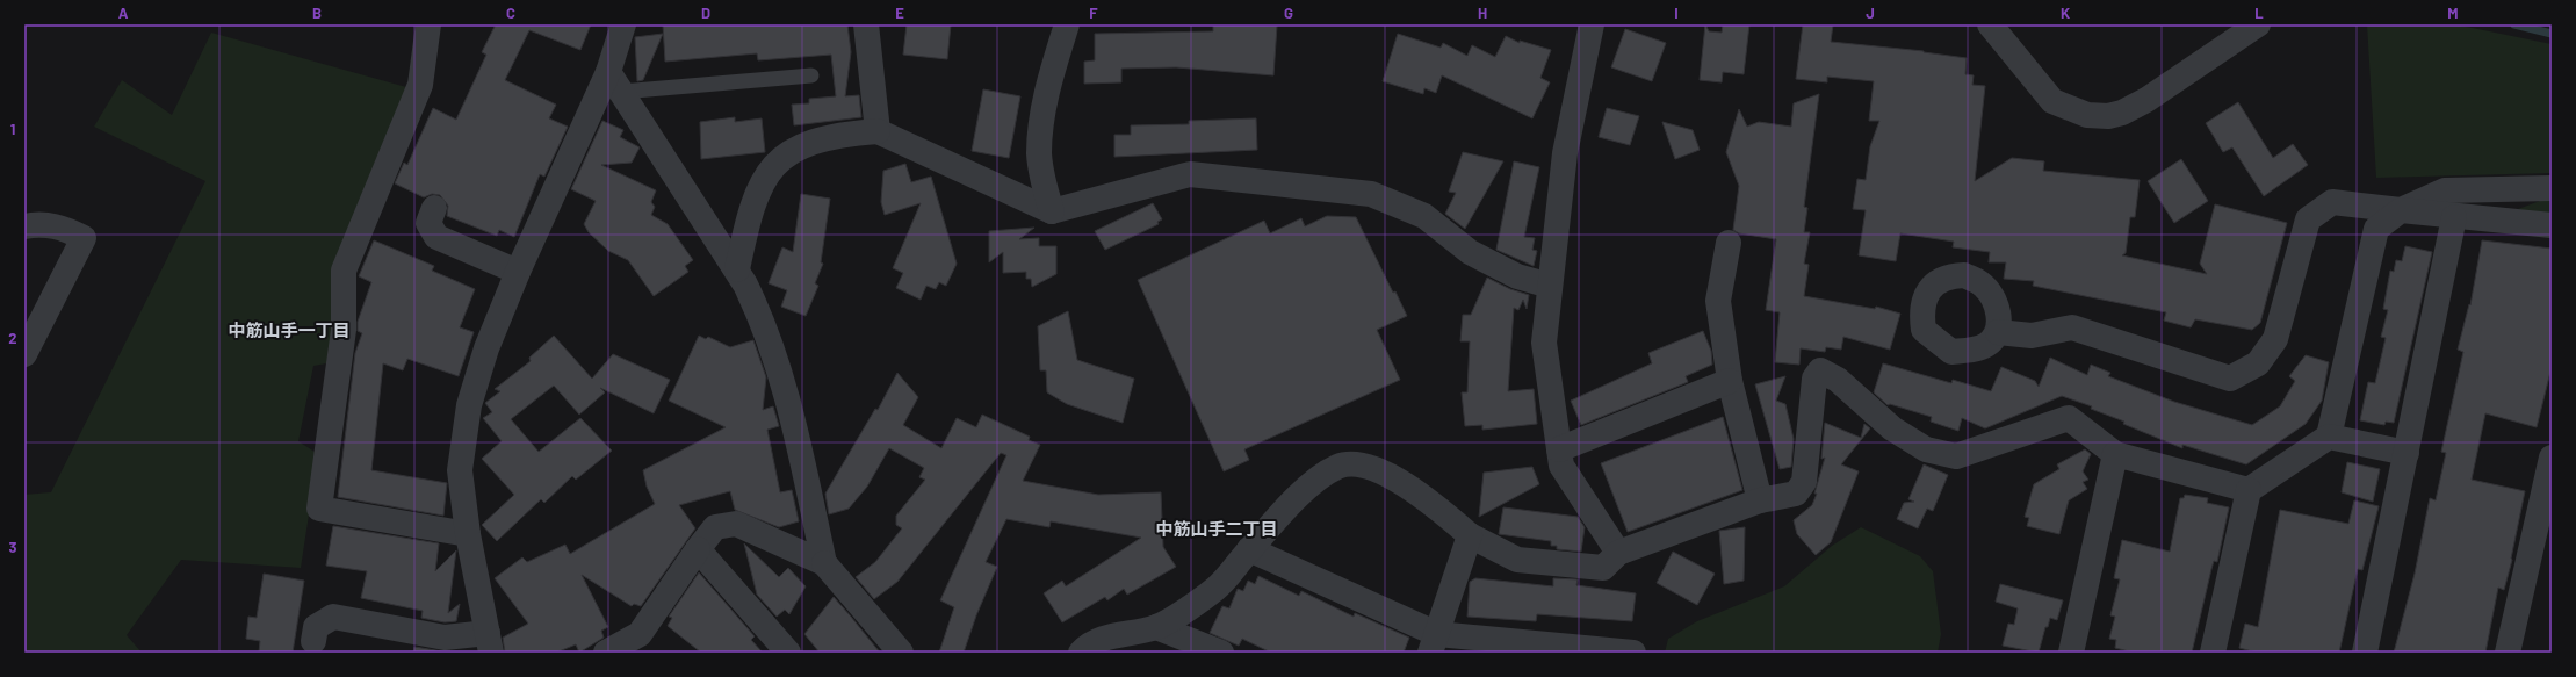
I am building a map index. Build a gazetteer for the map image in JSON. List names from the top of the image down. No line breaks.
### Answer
{"districts":["中筋山手一丁目","中筋山手二丁目"],"grid":{"columns":["A","B","C","D","E","F","G","H","I","J","K","L","M"],"rows":["1","2","3"]}}
